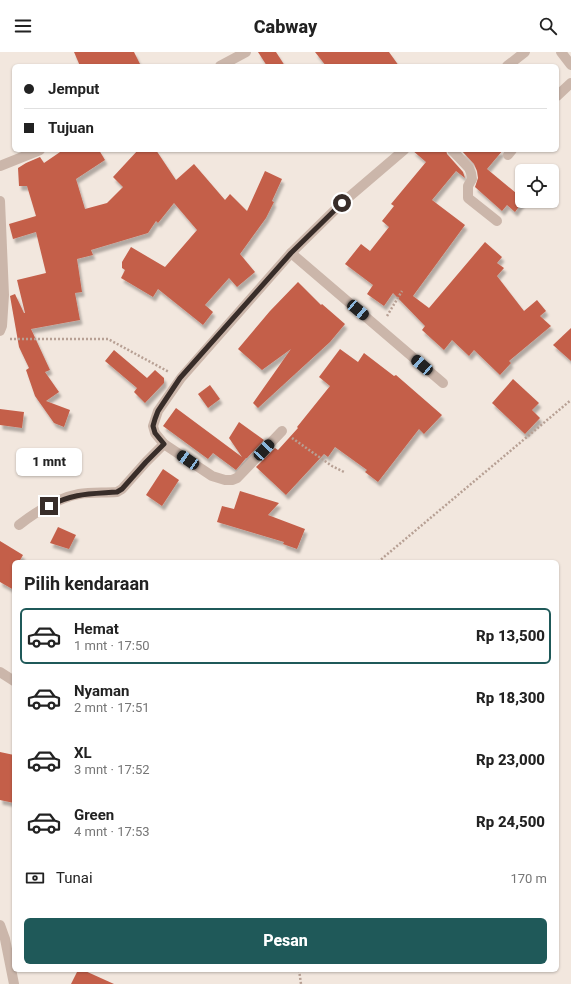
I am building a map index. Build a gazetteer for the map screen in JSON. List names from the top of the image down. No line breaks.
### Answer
{"page":{"header":"Cabway","banner":["Jemput","Tujuan"],"bubble":"1 mnt","heading":"Pilih kendaraan","list":[{"name":"Hemat","note":"1 mnt · 17:50","value":"Rp 13,500"},{"name":"Nyaman","note":"2 mnt · 17:51","value":"Rp 18,300"},{"name":"XL","note":"3 mnt · 17:52","value":"Rp 23,000"},{"name":"Green","note":"4 mnt · 17:53","value":"Rp 24,500"}],"pay":["Tunai","170 m"],"buttons":"Pesan"}}
